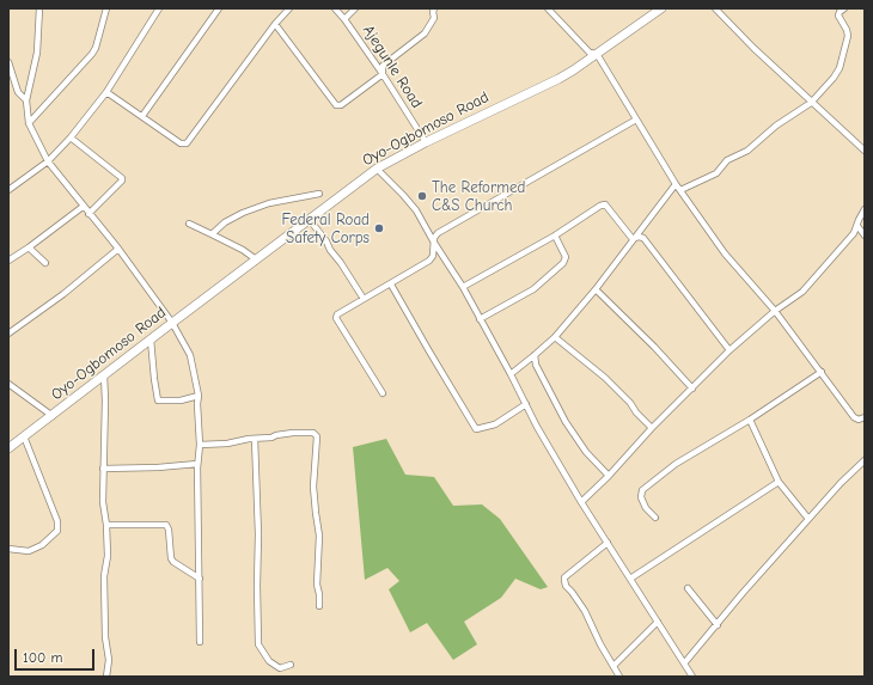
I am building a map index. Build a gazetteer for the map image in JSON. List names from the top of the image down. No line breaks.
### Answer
{"streets":{"highway":["Oyo-Ogbomoso Road"],"street":["Ajegunle Road"]},"crossings":[["Ajegunle Road","Oyo-Ogbomoso Road"]],"places":["The Reformed C&S Church","Federal Road Safety Corps"],"scale_bar":"100 m"}
